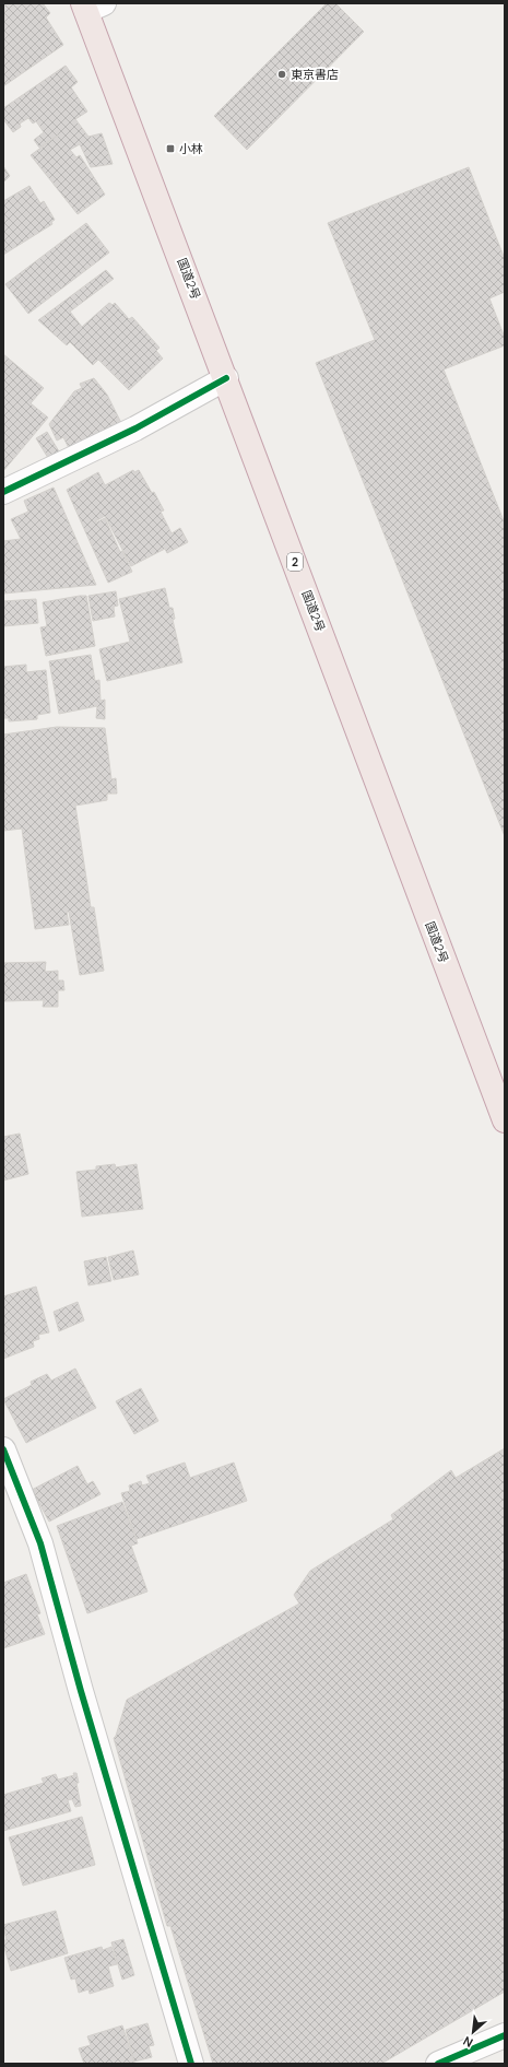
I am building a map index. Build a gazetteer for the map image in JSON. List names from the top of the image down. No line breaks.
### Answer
{"streets":{"highway":["国道2号","2"]},"places":{"other":["東京書店"],"transit":["小林"]},"north":"bottom left"}
